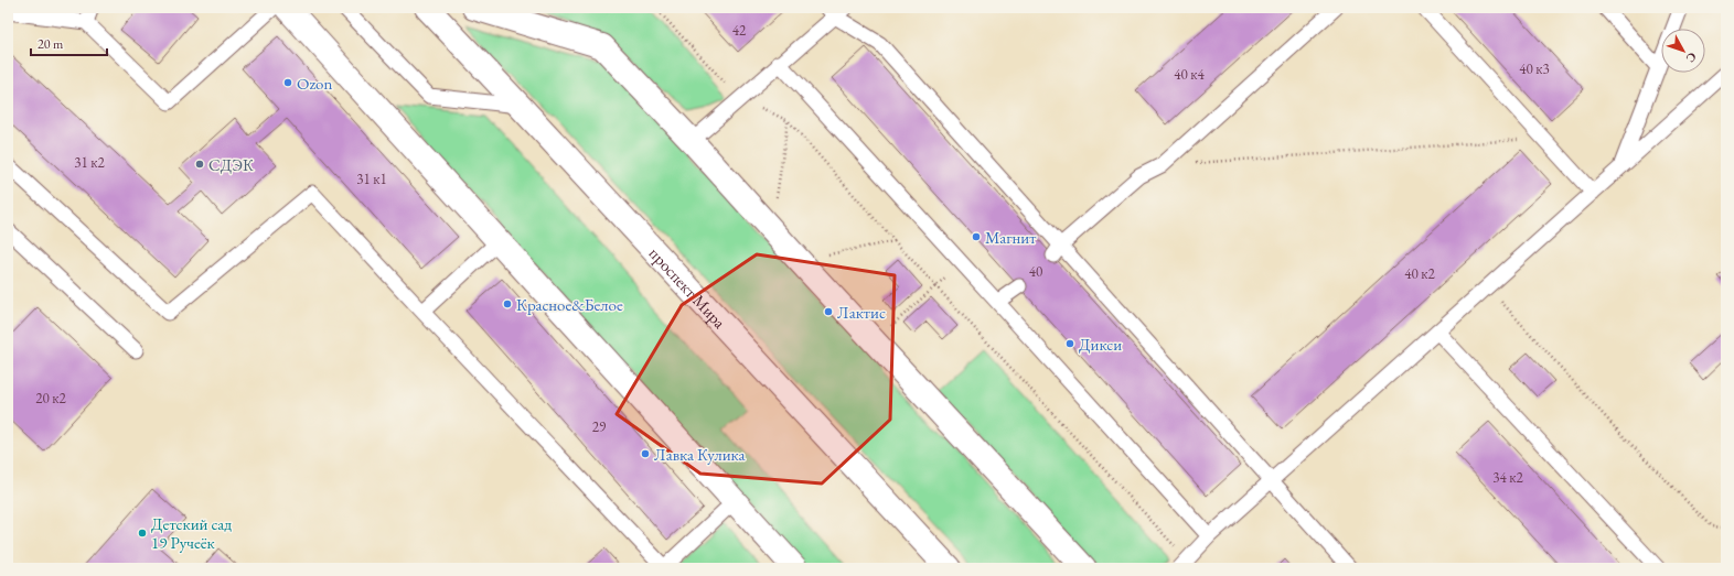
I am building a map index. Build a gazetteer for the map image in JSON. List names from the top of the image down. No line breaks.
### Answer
{"streets":{"street":["проспект Мира"]},"places":["Ozon","СДЭК","Магнит","Красное&Белое","Лактис","Дикси","Лавка Кулика","Детский сад 19 Ручеёк"],"house_numbers":["42","40 к3","40 к4","31 к2","31 к1","40","40 к2","20 к2","29","34 к2"],"scale_bar":"20 m","north":"bottom right"}
